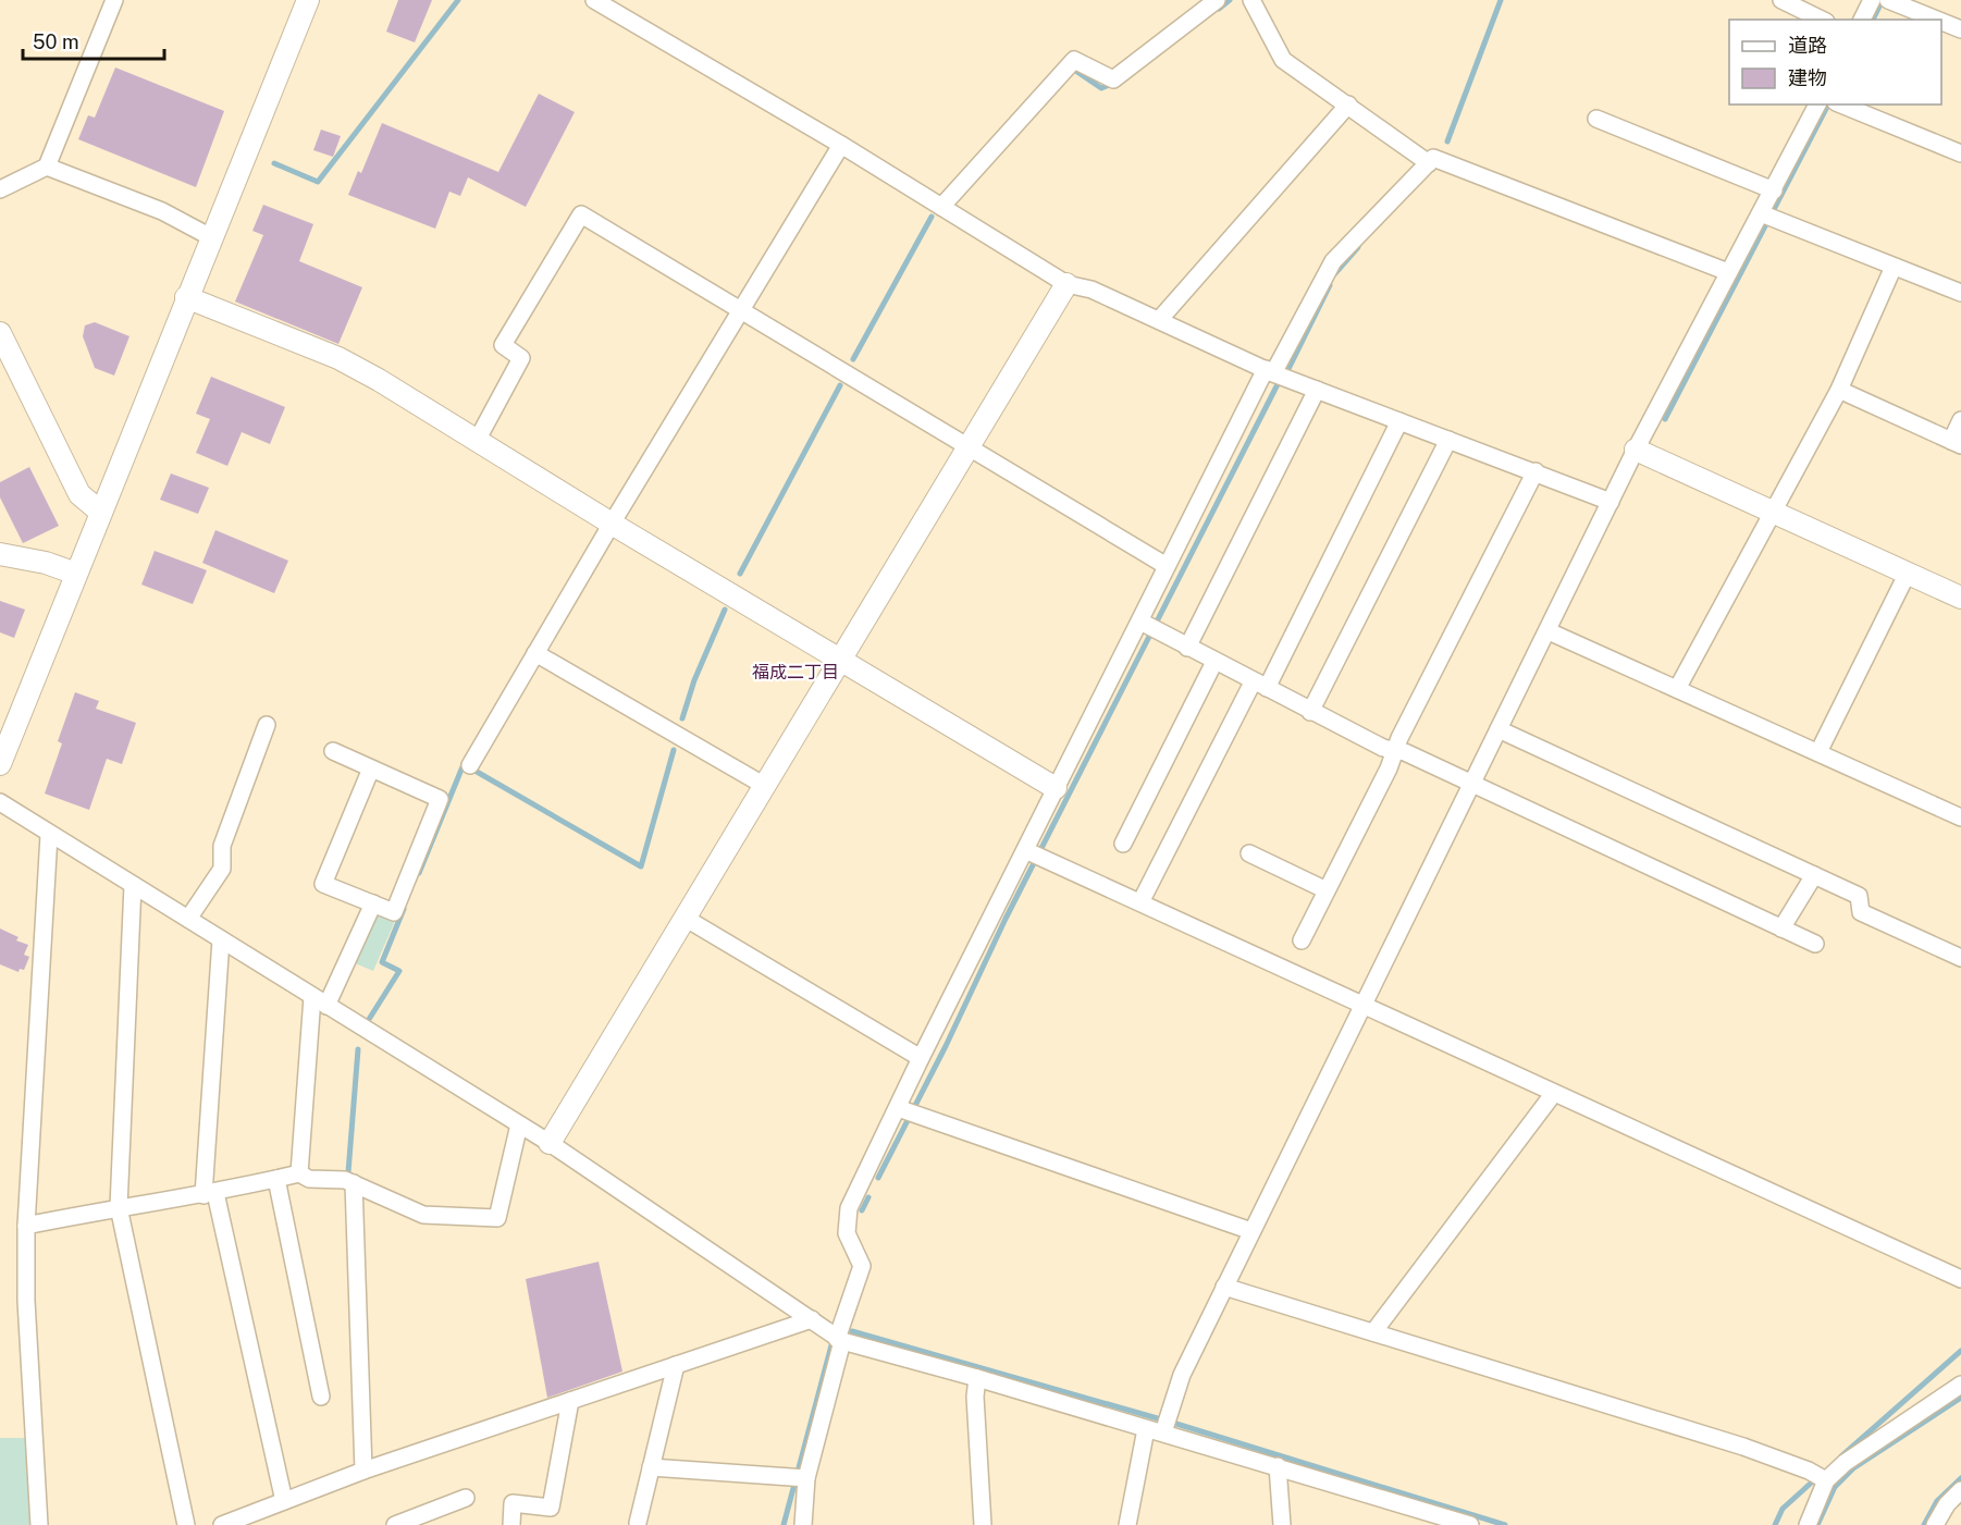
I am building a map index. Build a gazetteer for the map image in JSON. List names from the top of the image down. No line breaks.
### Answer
{"districts":["福成二丁目"],"legend":["道路","建物"],"scale_bar":"50 m"}
